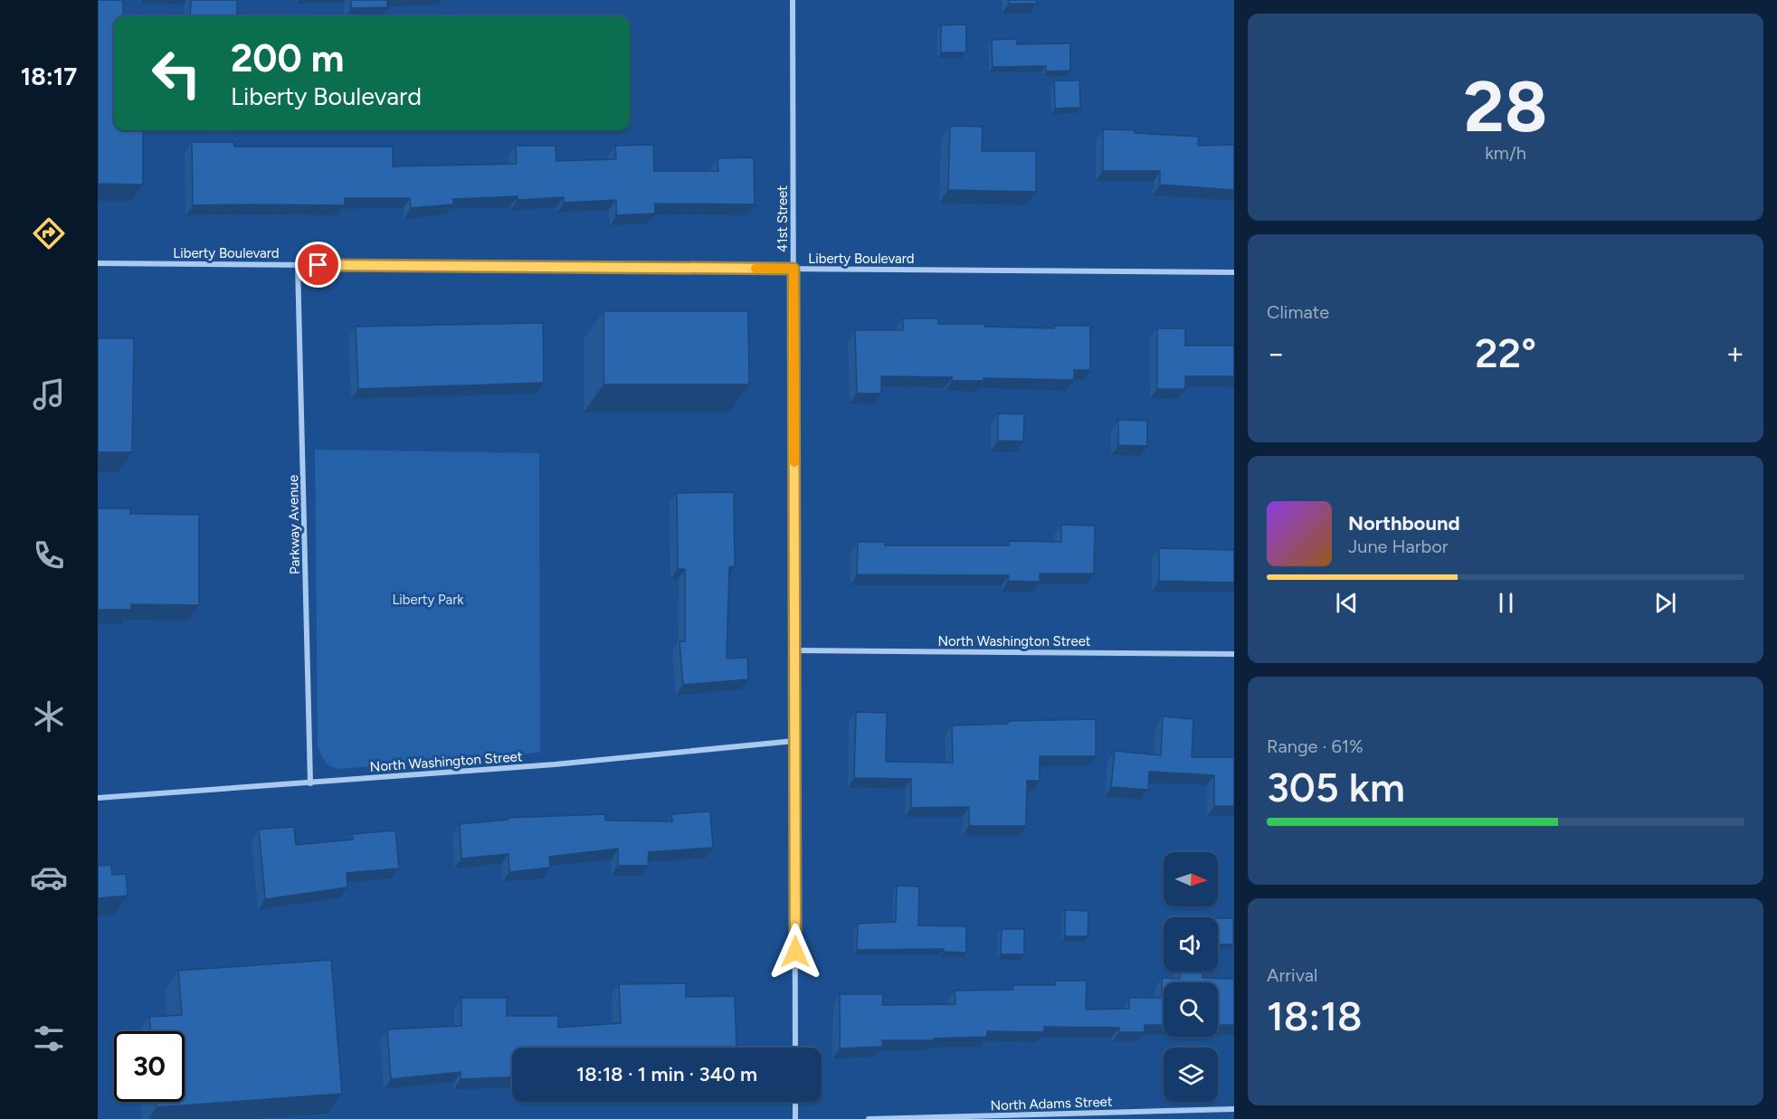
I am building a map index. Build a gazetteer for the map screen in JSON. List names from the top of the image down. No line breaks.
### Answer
{"streets":{"street":["41st Street","Liberty Boulevard","Parkway Avenue","North Washington Street","North Adams Street"]},"crossings":[["41st Street","Liberty Boulevard"],["41st Street","North Washington Street"],["Liberty Boulevard","Parkway Avenue"],["Parkway Avenue","North Washington Street"]],"parks":["Liberty Park"],"north":"right","page":{"tabs":"18:17","tile":[["28","km/h"],"Climate",["Range · 61%","305 km"],["Arrival","18:18"]],"turn":["200 m","Liberty Boulevard"],"heat":["−","22°","+"],"song":["Northbound","June Harbor"],"limit":"30","trip":"18:18 · 1 min · 340 m"}}
